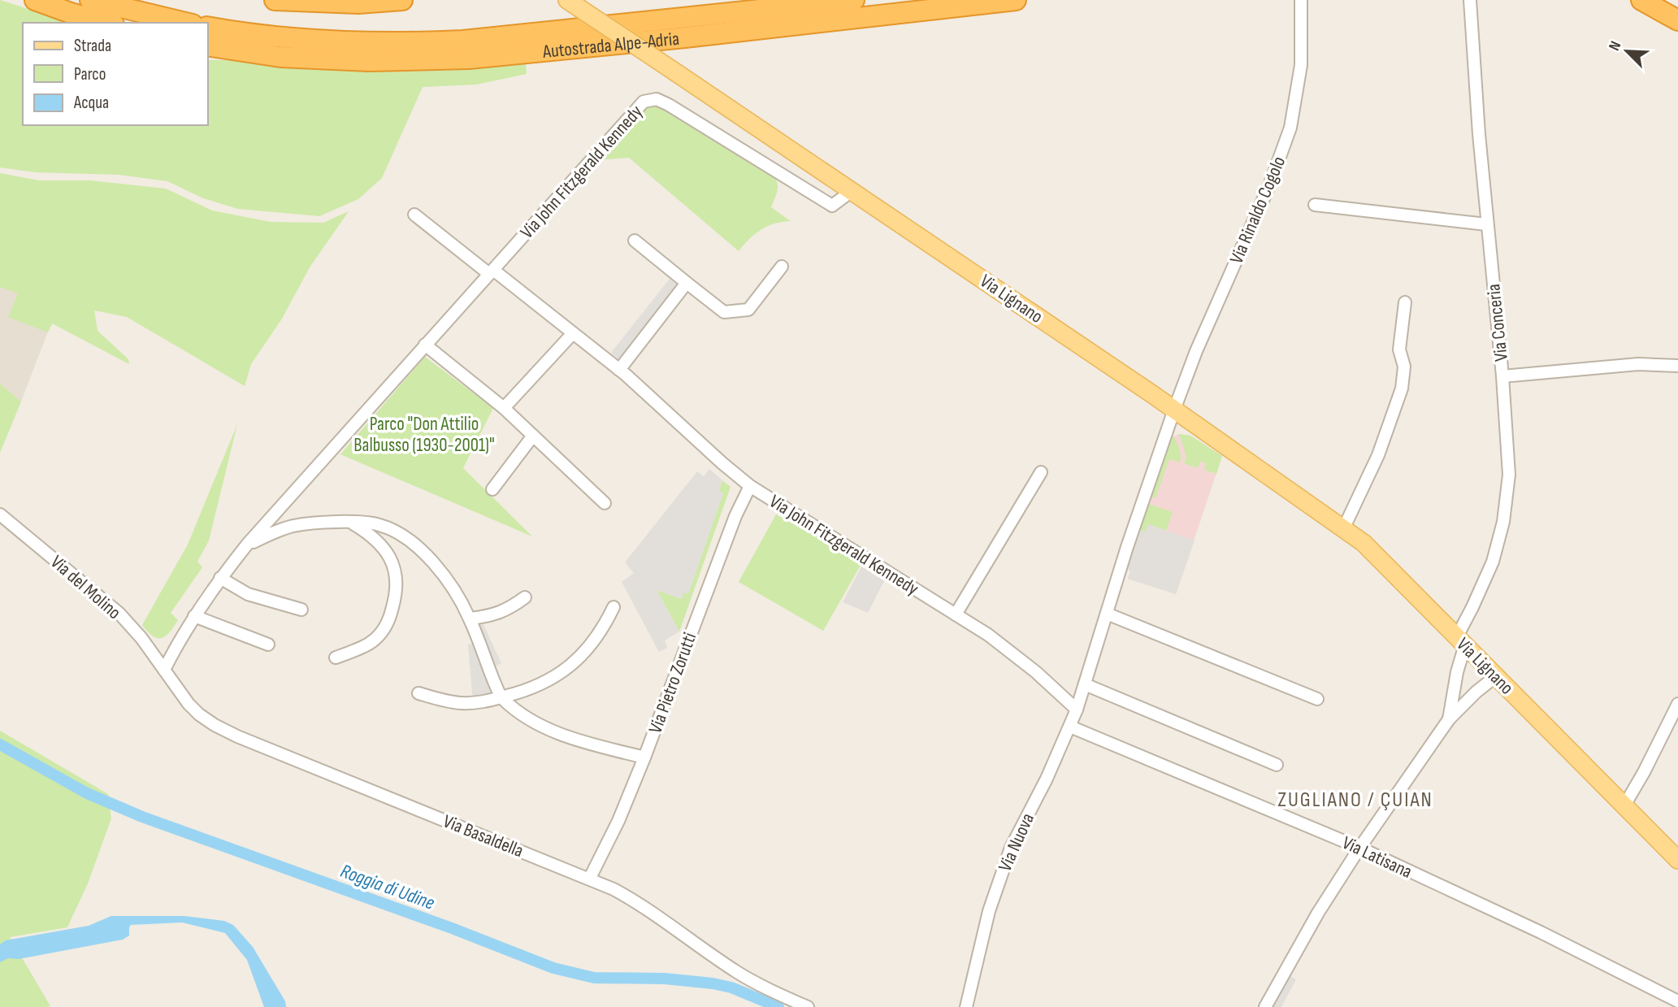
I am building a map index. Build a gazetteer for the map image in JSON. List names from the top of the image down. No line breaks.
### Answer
{"streets":{"highway":["Autostrada Alpe-Adria"],"main road":["Via Lignano"],"street":["Via John Fitzgerald Kennedy","Via Rinaldo Cogolo","Via Conceria","Via del Molino","Via Pietro Zorutti","Via Basaldella","Via Nuova","Via Latisana"]},"crossings":[["Via John Fitzgerald Kennedy","Via Lignano"],["Via John Fitzgerald Kennedy","Via del Molino"],["Via John Fitzgerald Kennedy","Via Pietro Zorutti"],["Via John Fitzgerald Kennedy","Via Basaldella"],["Via John Fitzgerald Kennedy","Via Nuova"],["Via Rinaldo Cogolo","Via Lignano"],["Via Rinaldo Cogolo","Via Nuova"],["Via Lignano","Via Conceria"],["Via Lignano","Via Nuova"],["Via del Molino","Via Basaldella"],["Via Pietro Zorutti","Via Basaldella"],["Via Nuova","Via Latisana"]],"districts":["ZUGLIANO / ÇUIAN"],"water":["Roggia di Udine"],"parks":["Parco \"Don Attilio Balbusso (1930-2001)\""],"legend":["Strada","Parco","Acqua"],"north":"top left"}
